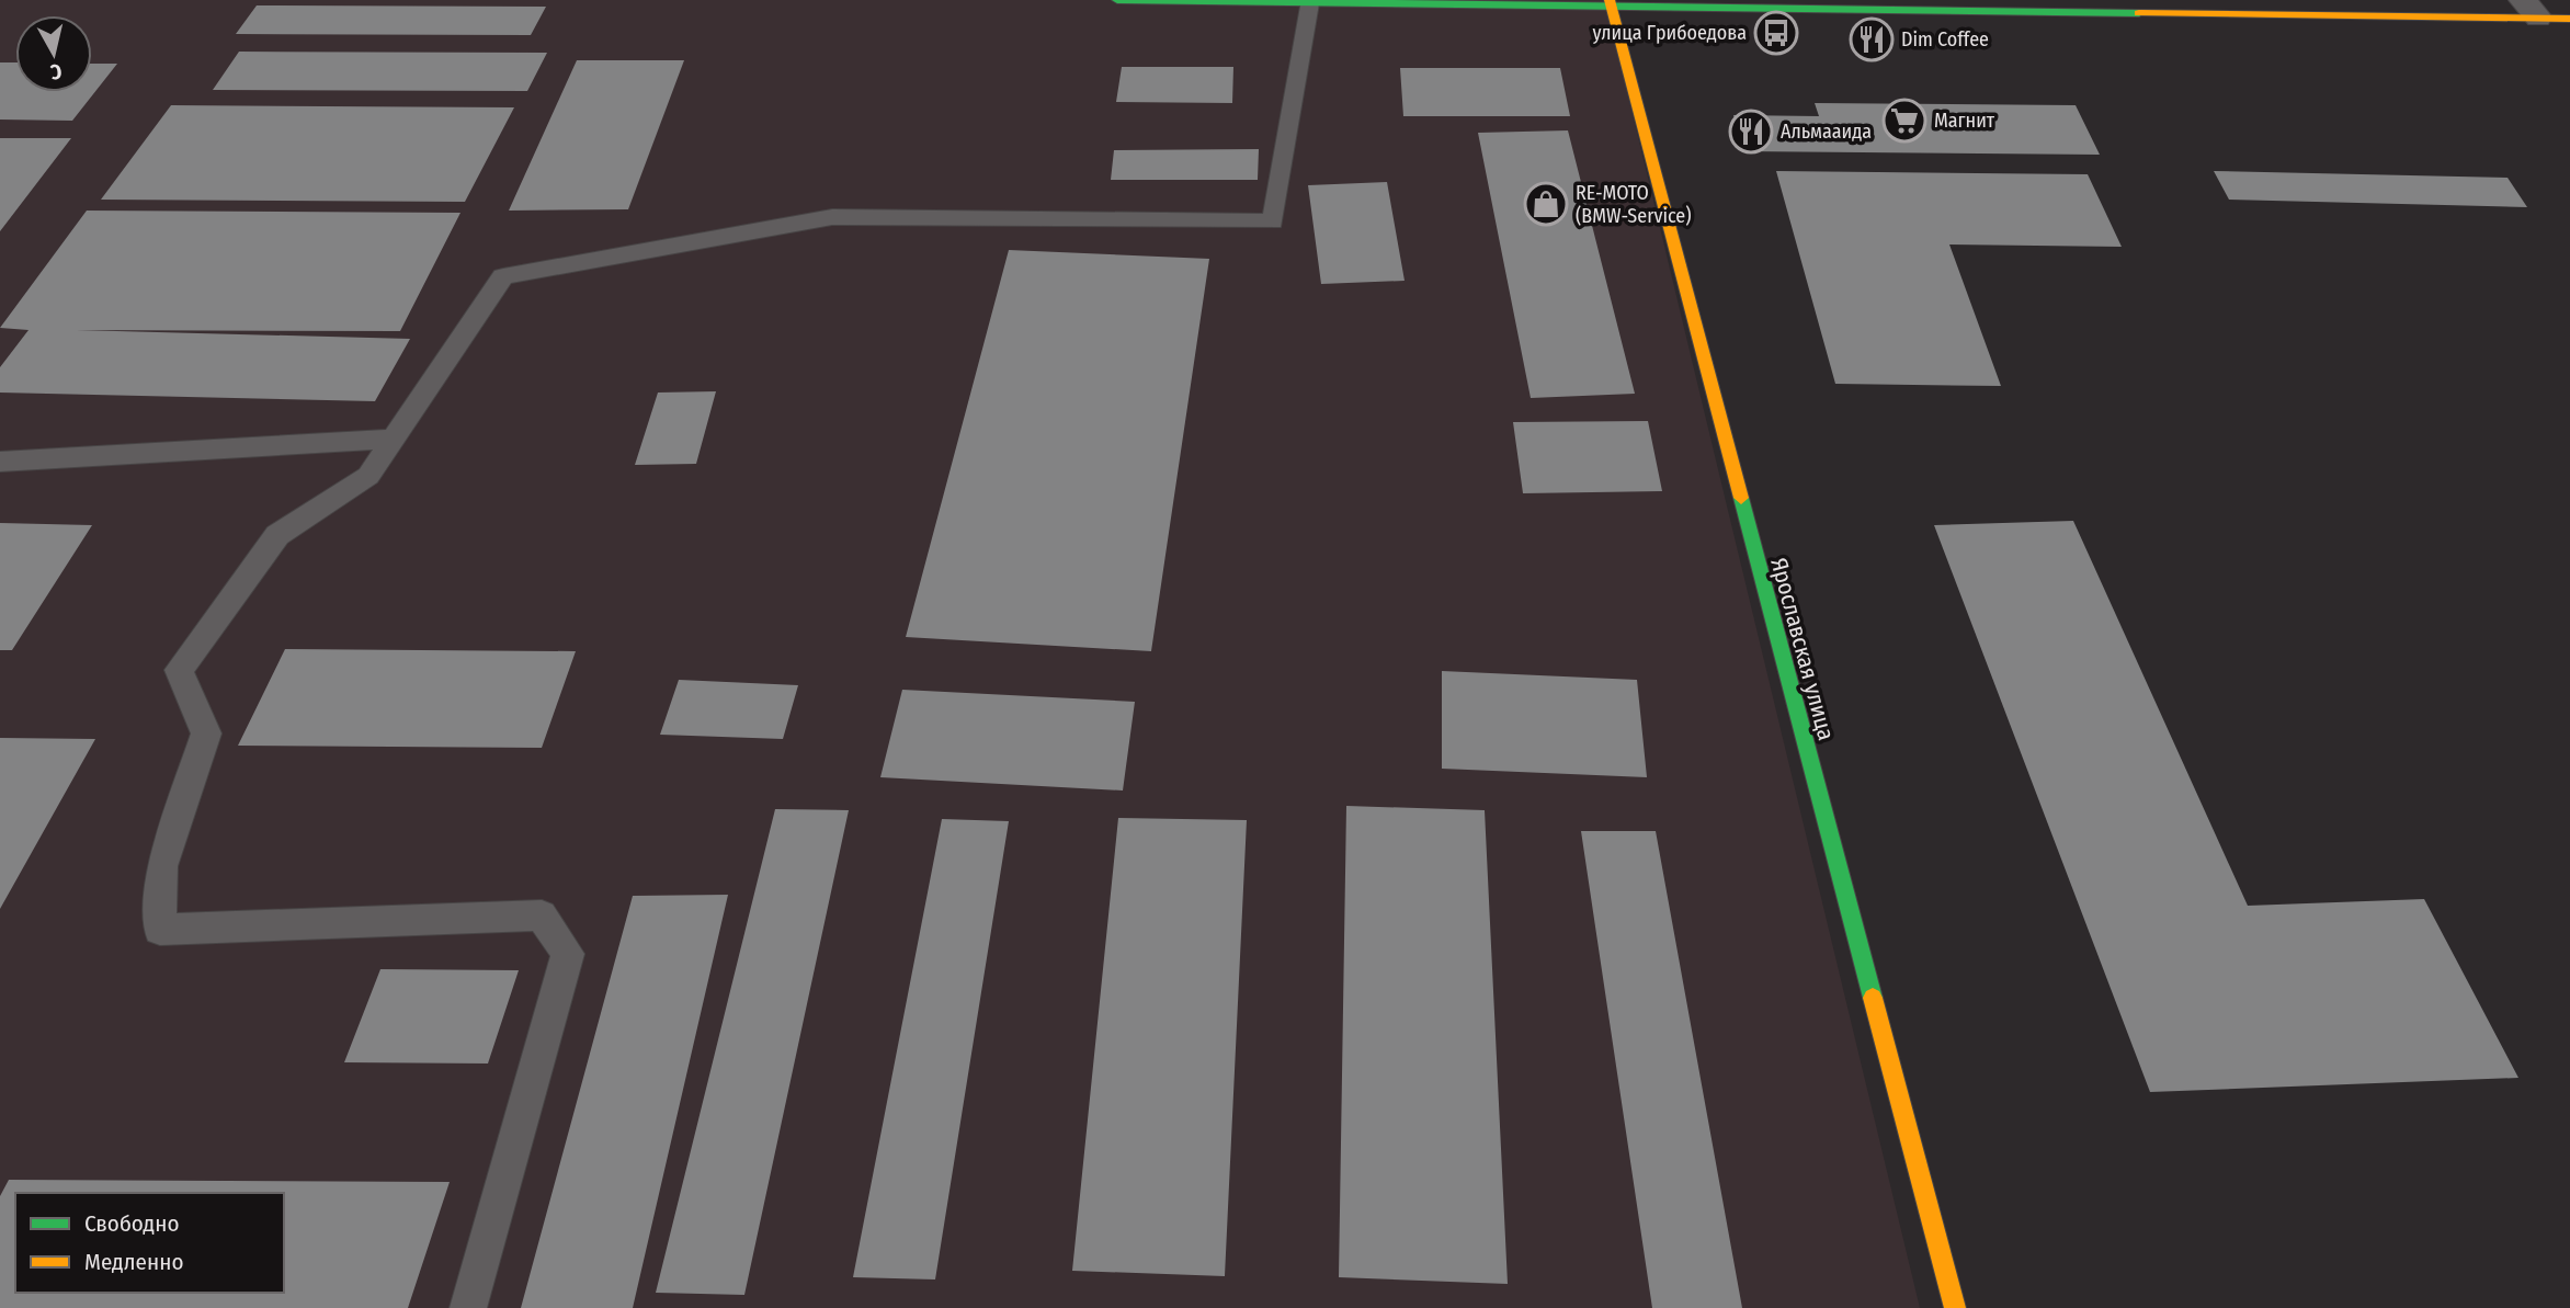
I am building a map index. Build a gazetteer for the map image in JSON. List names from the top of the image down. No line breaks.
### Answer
{"streets":{"street":["Ярославская улица"]},"places":{"bus stop":["улица Грибоедова"],"restaurant":["Dim Coffee","Альмааида"],"supermarket":["Магнит"],"shop":["RE-MOTO (BMW-Service)"]},"legend":["Свободно","Медленно"],"north":"bottom"}
